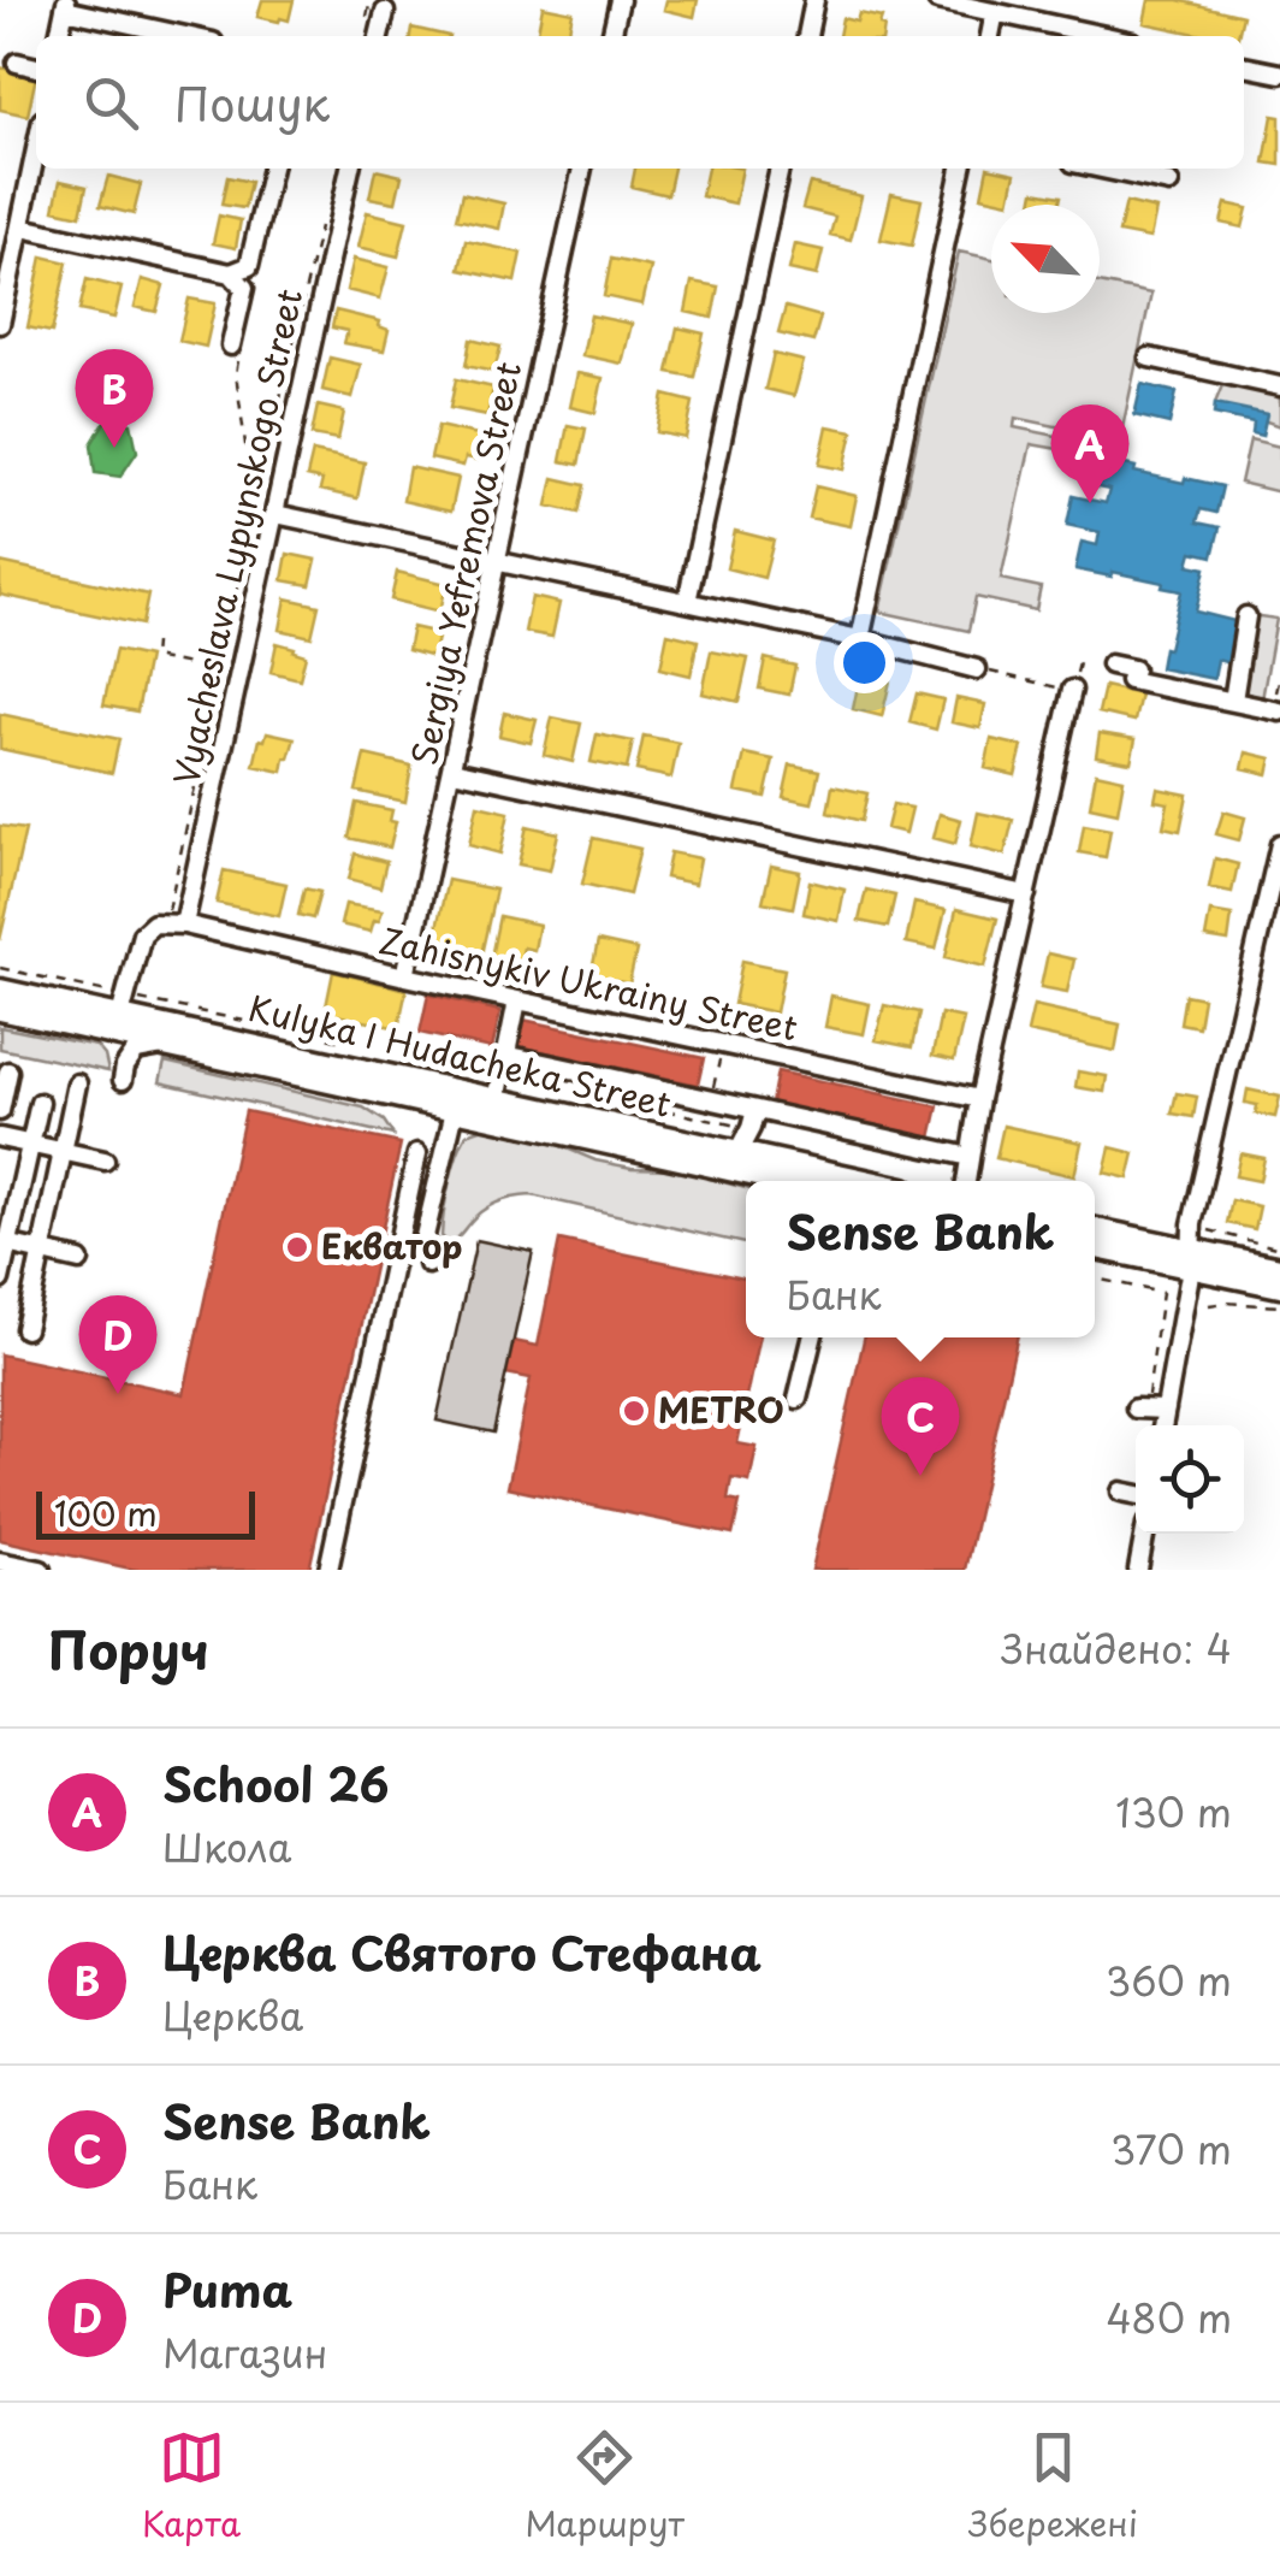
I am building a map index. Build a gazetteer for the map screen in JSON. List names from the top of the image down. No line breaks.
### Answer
{"streets":{"main road":["Kulyka I Hudacheka Street"],"street":["Vyacheslava Lypynskogo Street","Sergiya Yefremova Street","Zahisnykiv Ukrainy Street"]},"crossings":[["Vyacheslava Lypynskogo Street","Zahisnykiv Ukrainy Street"],["Sergiya Yefremova Street","Zahisnykiv Ukrainy Street"]],"places":["Екватор","METRO"],"scale_bar":"100 m","north":"top left","page":{"search":"Пошук","pins":["B","A","D","C"],"popup":["Sense Bank","Банк"],"scale":"100 m","heading":["Поруч","Знайдено: 4"],"list":[{"mark":"A","name":"School 26","note":"Школа","value":"130 m"},{"mark":"B","name":"Церква Святого Стефана","note":"Церква","value":"360 m"},{"mark":"C","name":"Sense Bank","note":"Банк","value":"370 m"},{"mark":"D","name":"Puma","note":"Магазин","value":"480 m"}],"nav":["Карта","Маршрут","Збережені"]}}
